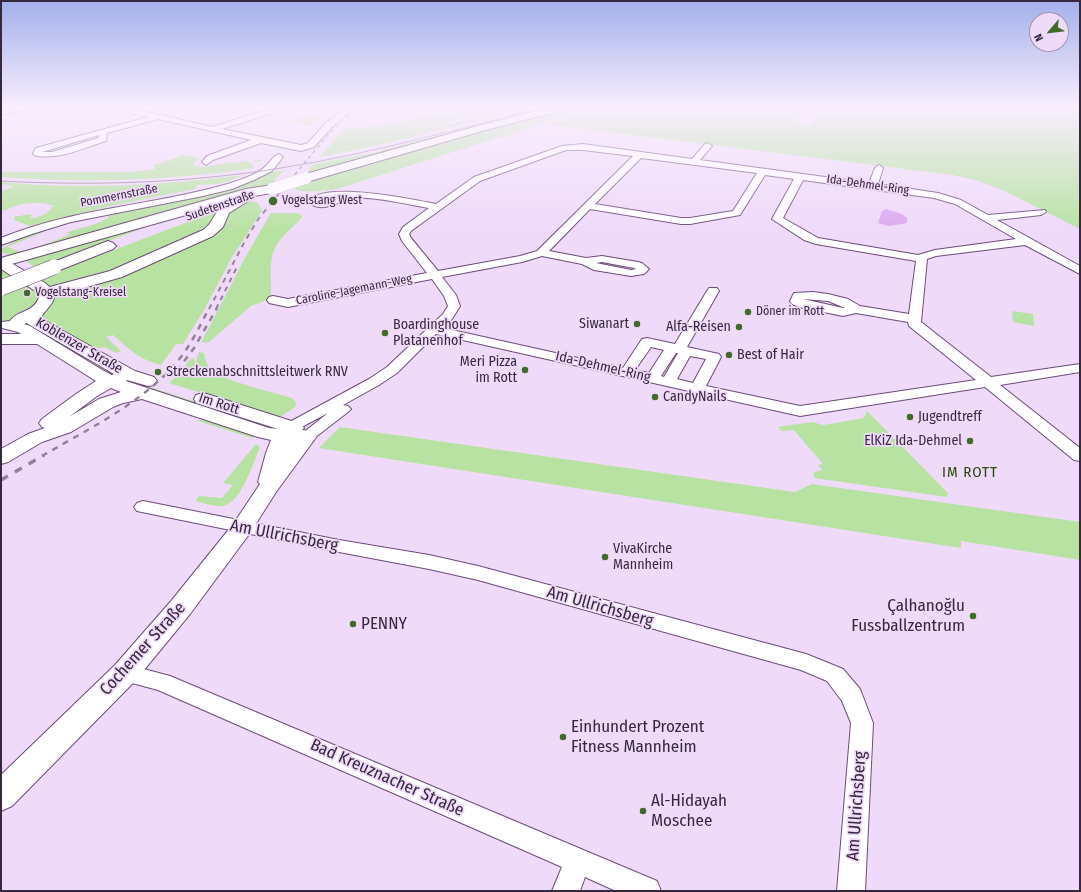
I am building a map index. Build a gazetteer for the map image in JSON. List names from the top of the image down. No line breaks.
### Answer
{"streets":{"main road":["Sudetenstraße"],"street":["Ida-Dehmel-Ring","Pommernstraße","Caroline-Jagemann-Weg","Koblenzer Straße","Im Rott","Am Ullrichsberg","Cochemer Straße","Bad Kreuznacher Straße"]},"crossings":[["Ida-Dehmel-Ring","Caroline-Jagemann-Weg"],["Ida-Dehmel-Ring","Im Rott"],["Ida-Dehmel-Ring","Cochemer Straße"],["Koblenzer Straße","Im Rott"],["Im Rott","Cochemer Straße"],["Am Ullrichsberg","Cochemer Straße"],["Cochemer Straße","Bad Kreuznacher Straße"]],"districts":["IM ROTT"],"places":["Vogelstang West","Vogelstang-Kreisel","Döner im Rott","Siwanart","Alfa-Reisen","Boardinghouse Platanenhof","Best of Hair","Meri Pizza im Rott","Streckenabschnittsleitwerk RNV","CandyNails","Jugendtreff","ElKiZ Ida-Dehmel","VivaKirche Mannheim","Çalhanoğlu Fussballzentrum","PENNY","Einhundert Prozent Fitness Mannheim","Al-Hidayah Moschee"],"north":"bottom left"}
